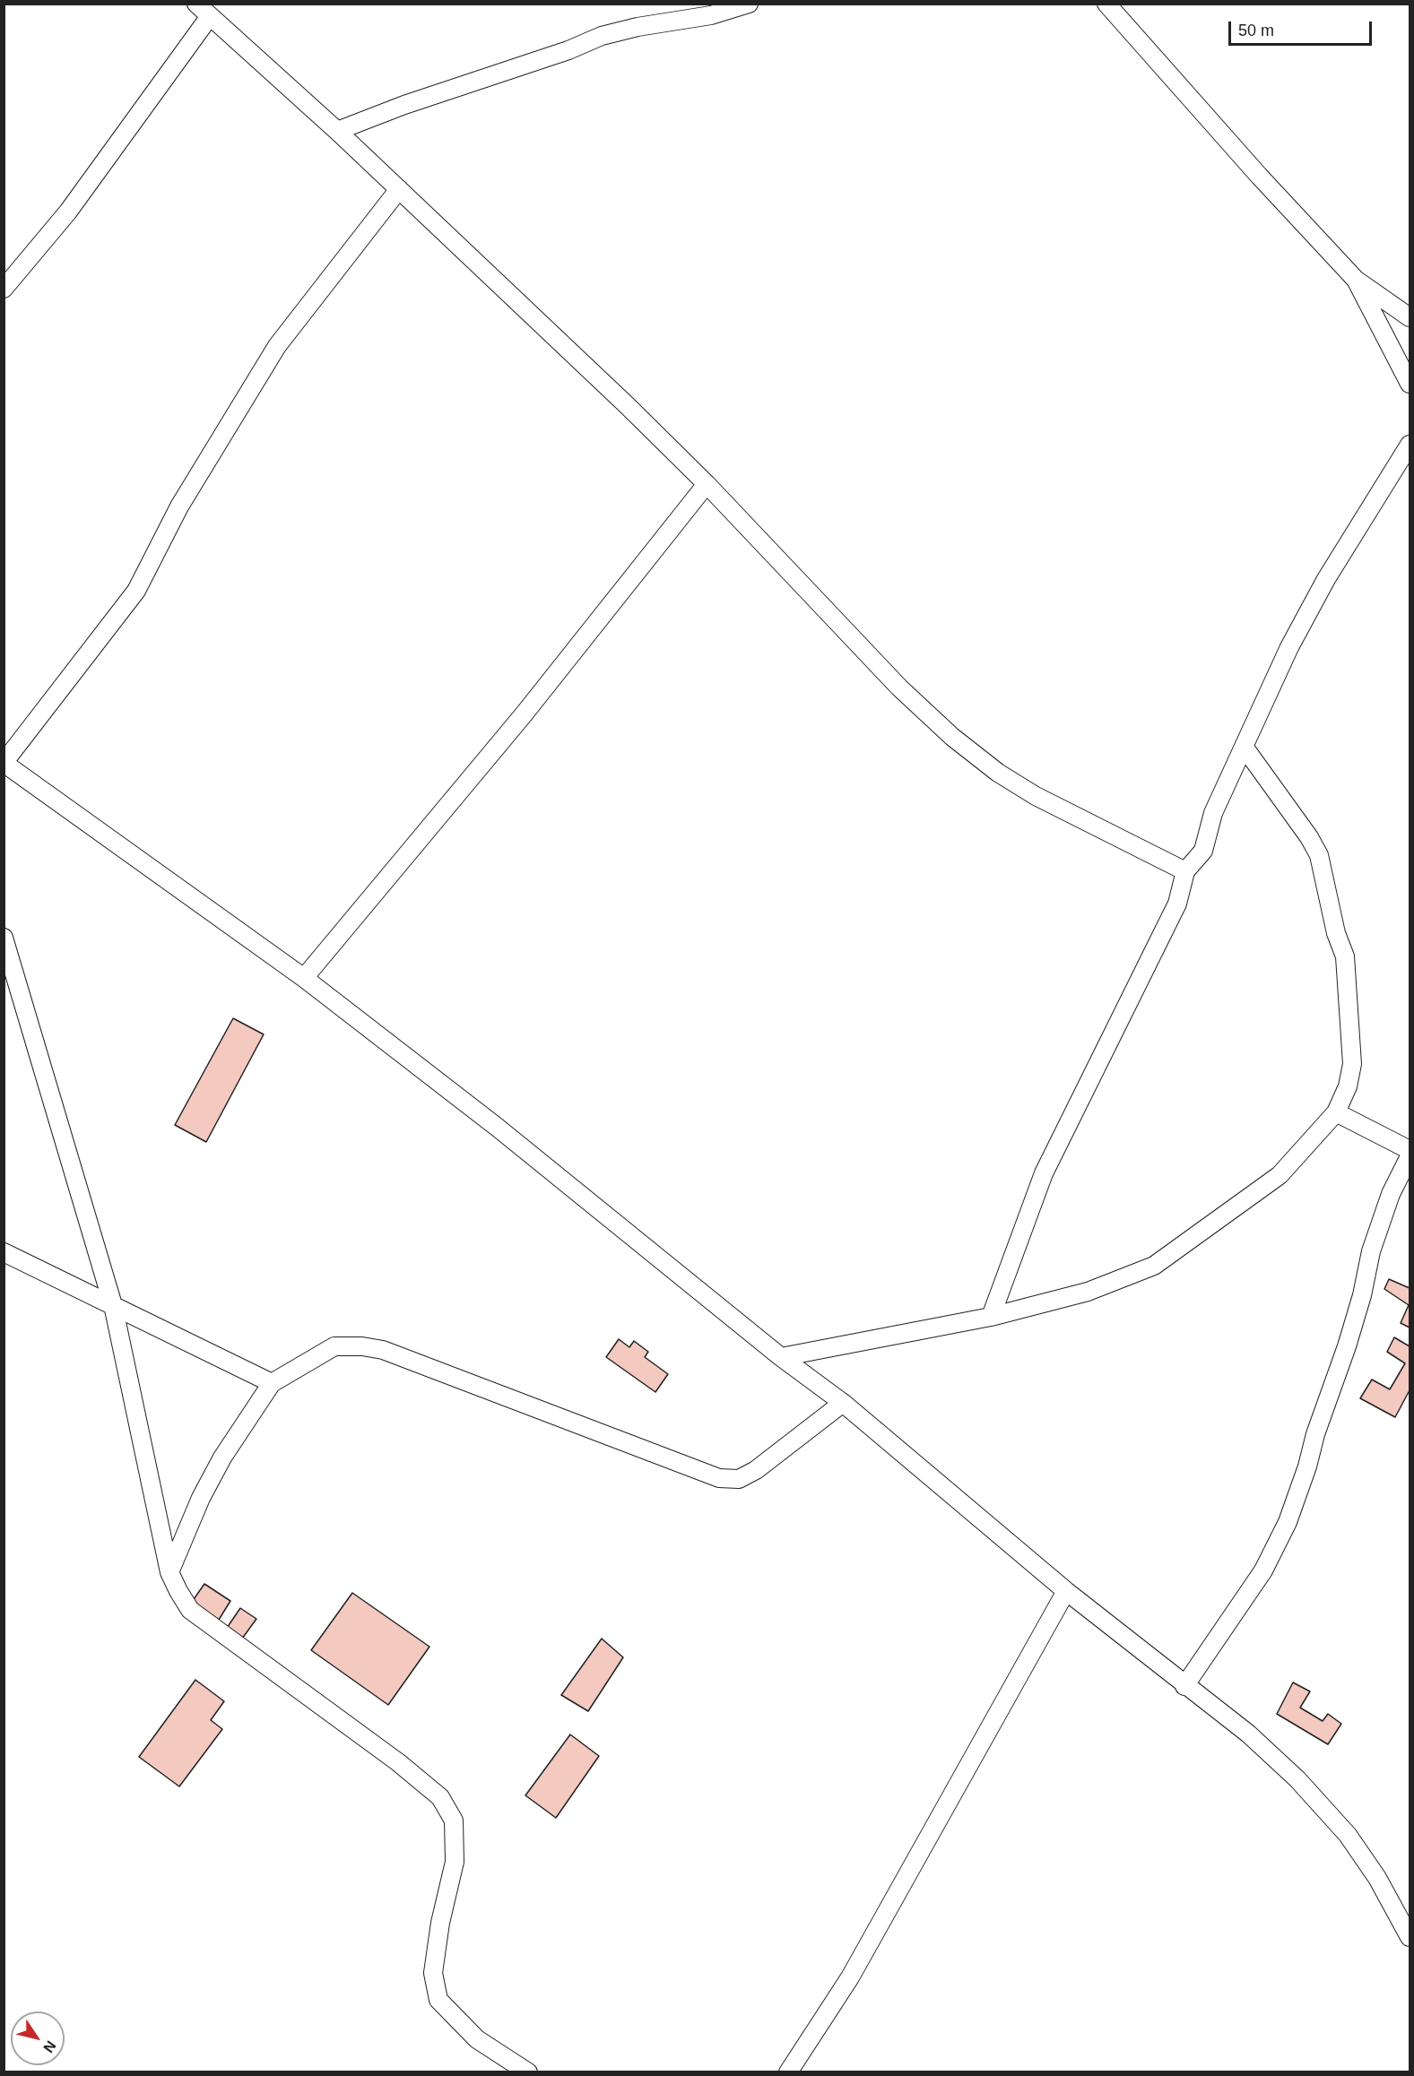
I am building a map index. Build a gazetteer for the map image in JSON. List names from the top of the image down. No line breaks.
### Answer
{"scale_bar":"50 m","north":"bottom right"}
